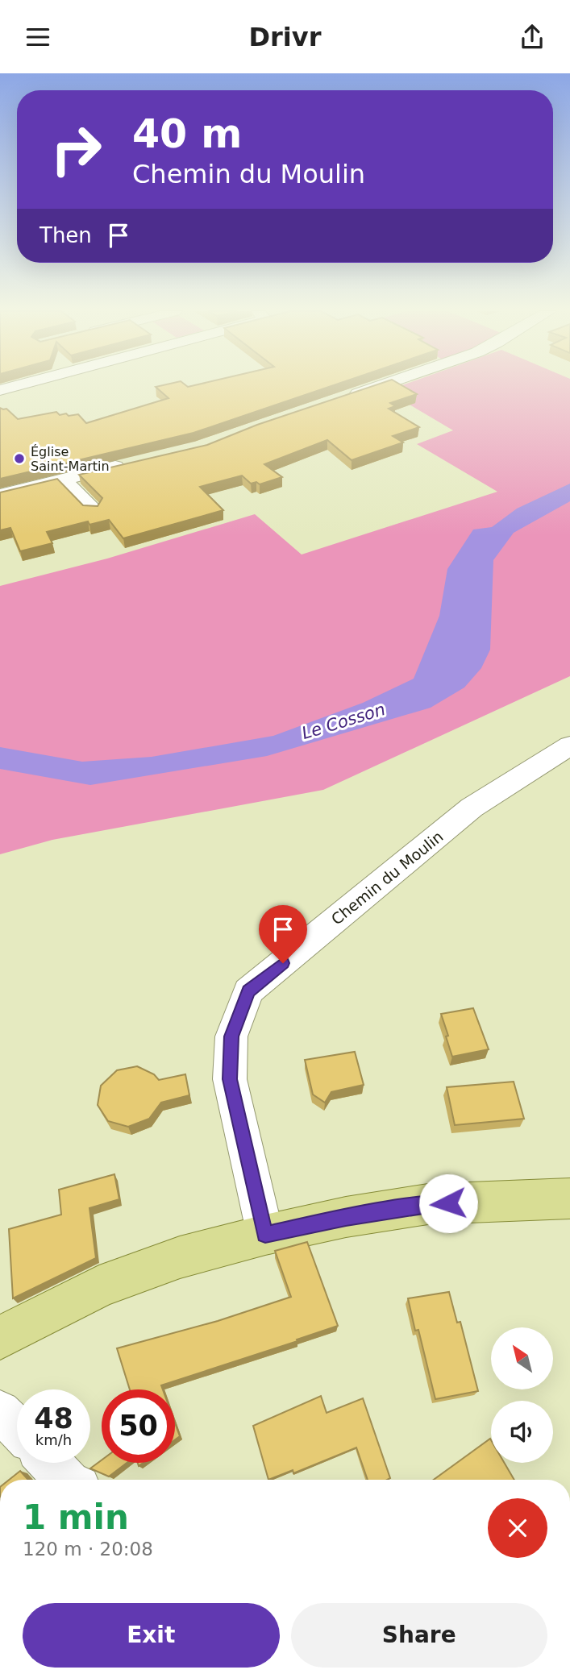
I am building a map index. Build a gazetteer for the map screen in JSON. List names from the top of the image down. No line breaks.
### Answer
{"streets":{"street":["Chemin du Moulin"]},"water":["Le Cosson"],"places":["Église Saint-Martin"],"north":"top left","page":{"header":"Drivr","turn":["40 m","Chemin du Moulin"],"then":"Then","speed":"48 km/h","limit":"50","heading":["1 min","120 m · 20:08"],"buttons":["Exit","Share"]}}
